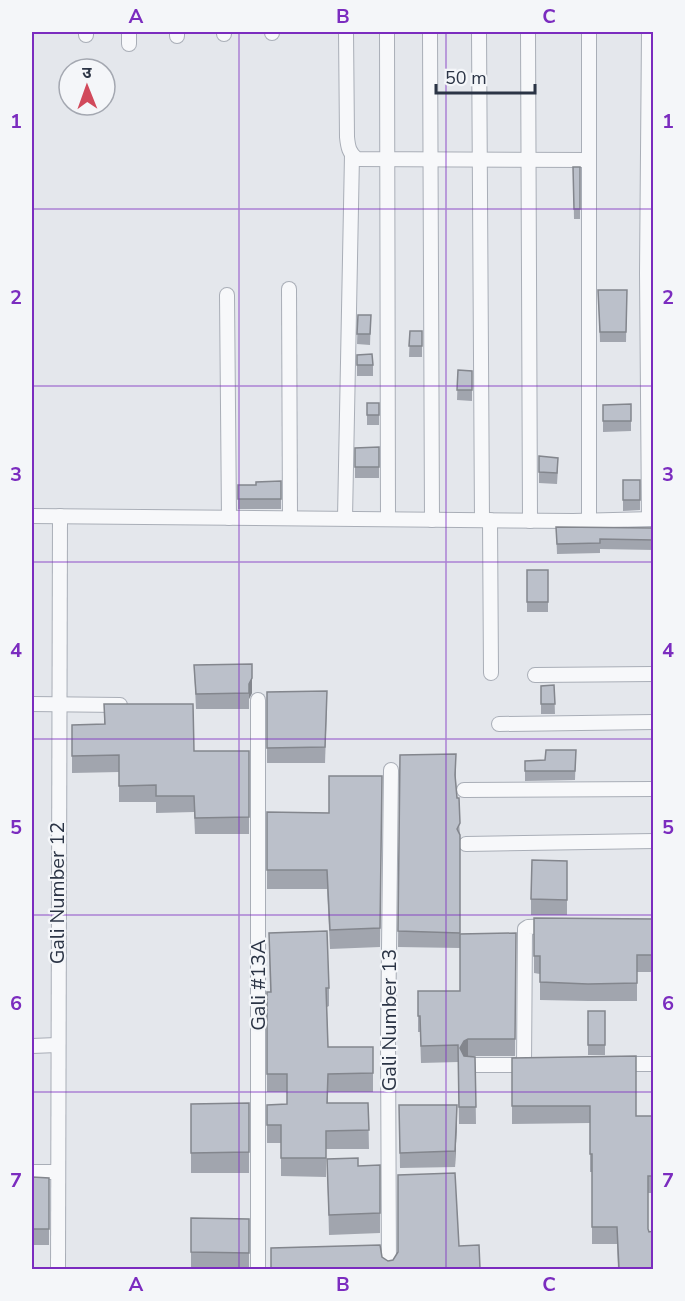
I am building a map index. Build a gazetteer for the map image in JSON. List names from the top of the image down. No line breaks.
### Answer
{"streets":{"street":["Gali Number 12","Gali #13A","Gali Number 13"]},"scale_bar":"50 m","north":"top","grid":{"columns":["A","B","C"],"rows":["1","2","3","4","5","6","7"]}}
